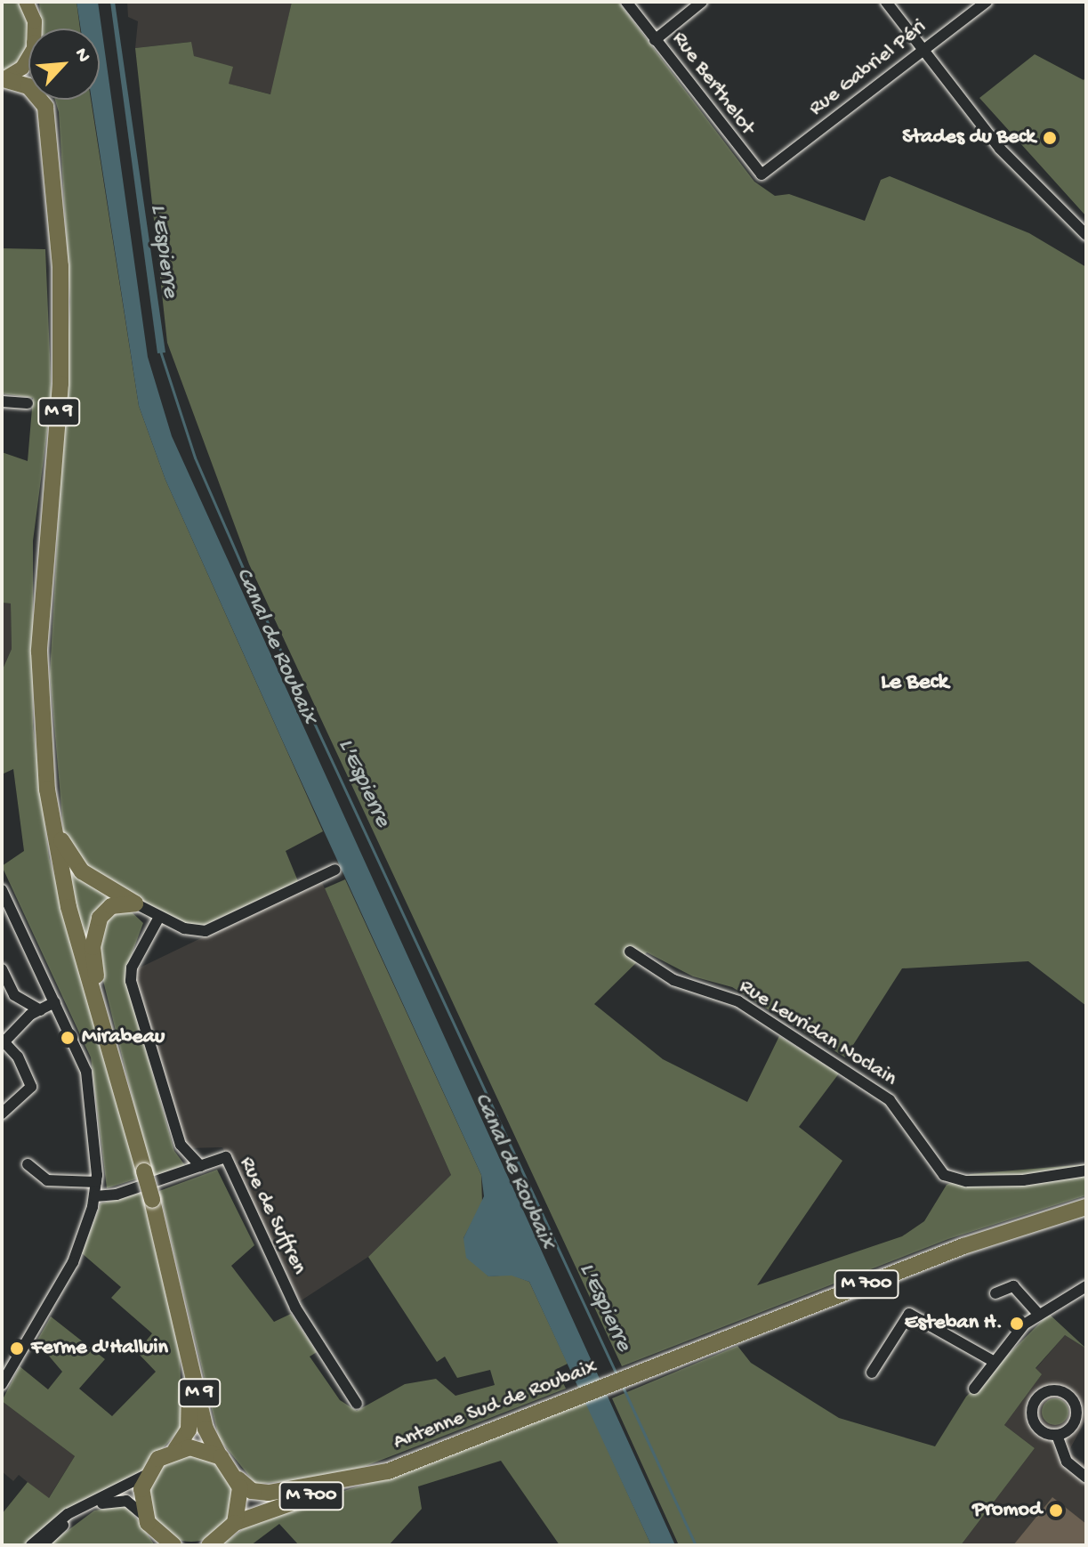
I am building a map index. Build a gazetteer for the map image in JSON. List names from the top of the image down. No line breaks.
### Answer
{"streets":{"highway":["M 9","M 700","Antenne Sud de Roubaix"],"street":["Rue Gabriel Péri","Rue Berthelot","Rue Leuridan Noclain","Rue de Suffren"]},"crossings":[["Rue Gabriel Péri","Rue Berthelot"],["M 700","Antenne Sud de Roubaix"]],"districts":["Le Beck"],"water":["L'Espierre","Canal de Roubaix"],"places":["Stades du Beck","Mirabeau","Esteban H.","Ferme d'Halluin","Promod"],"north":"top right"}
